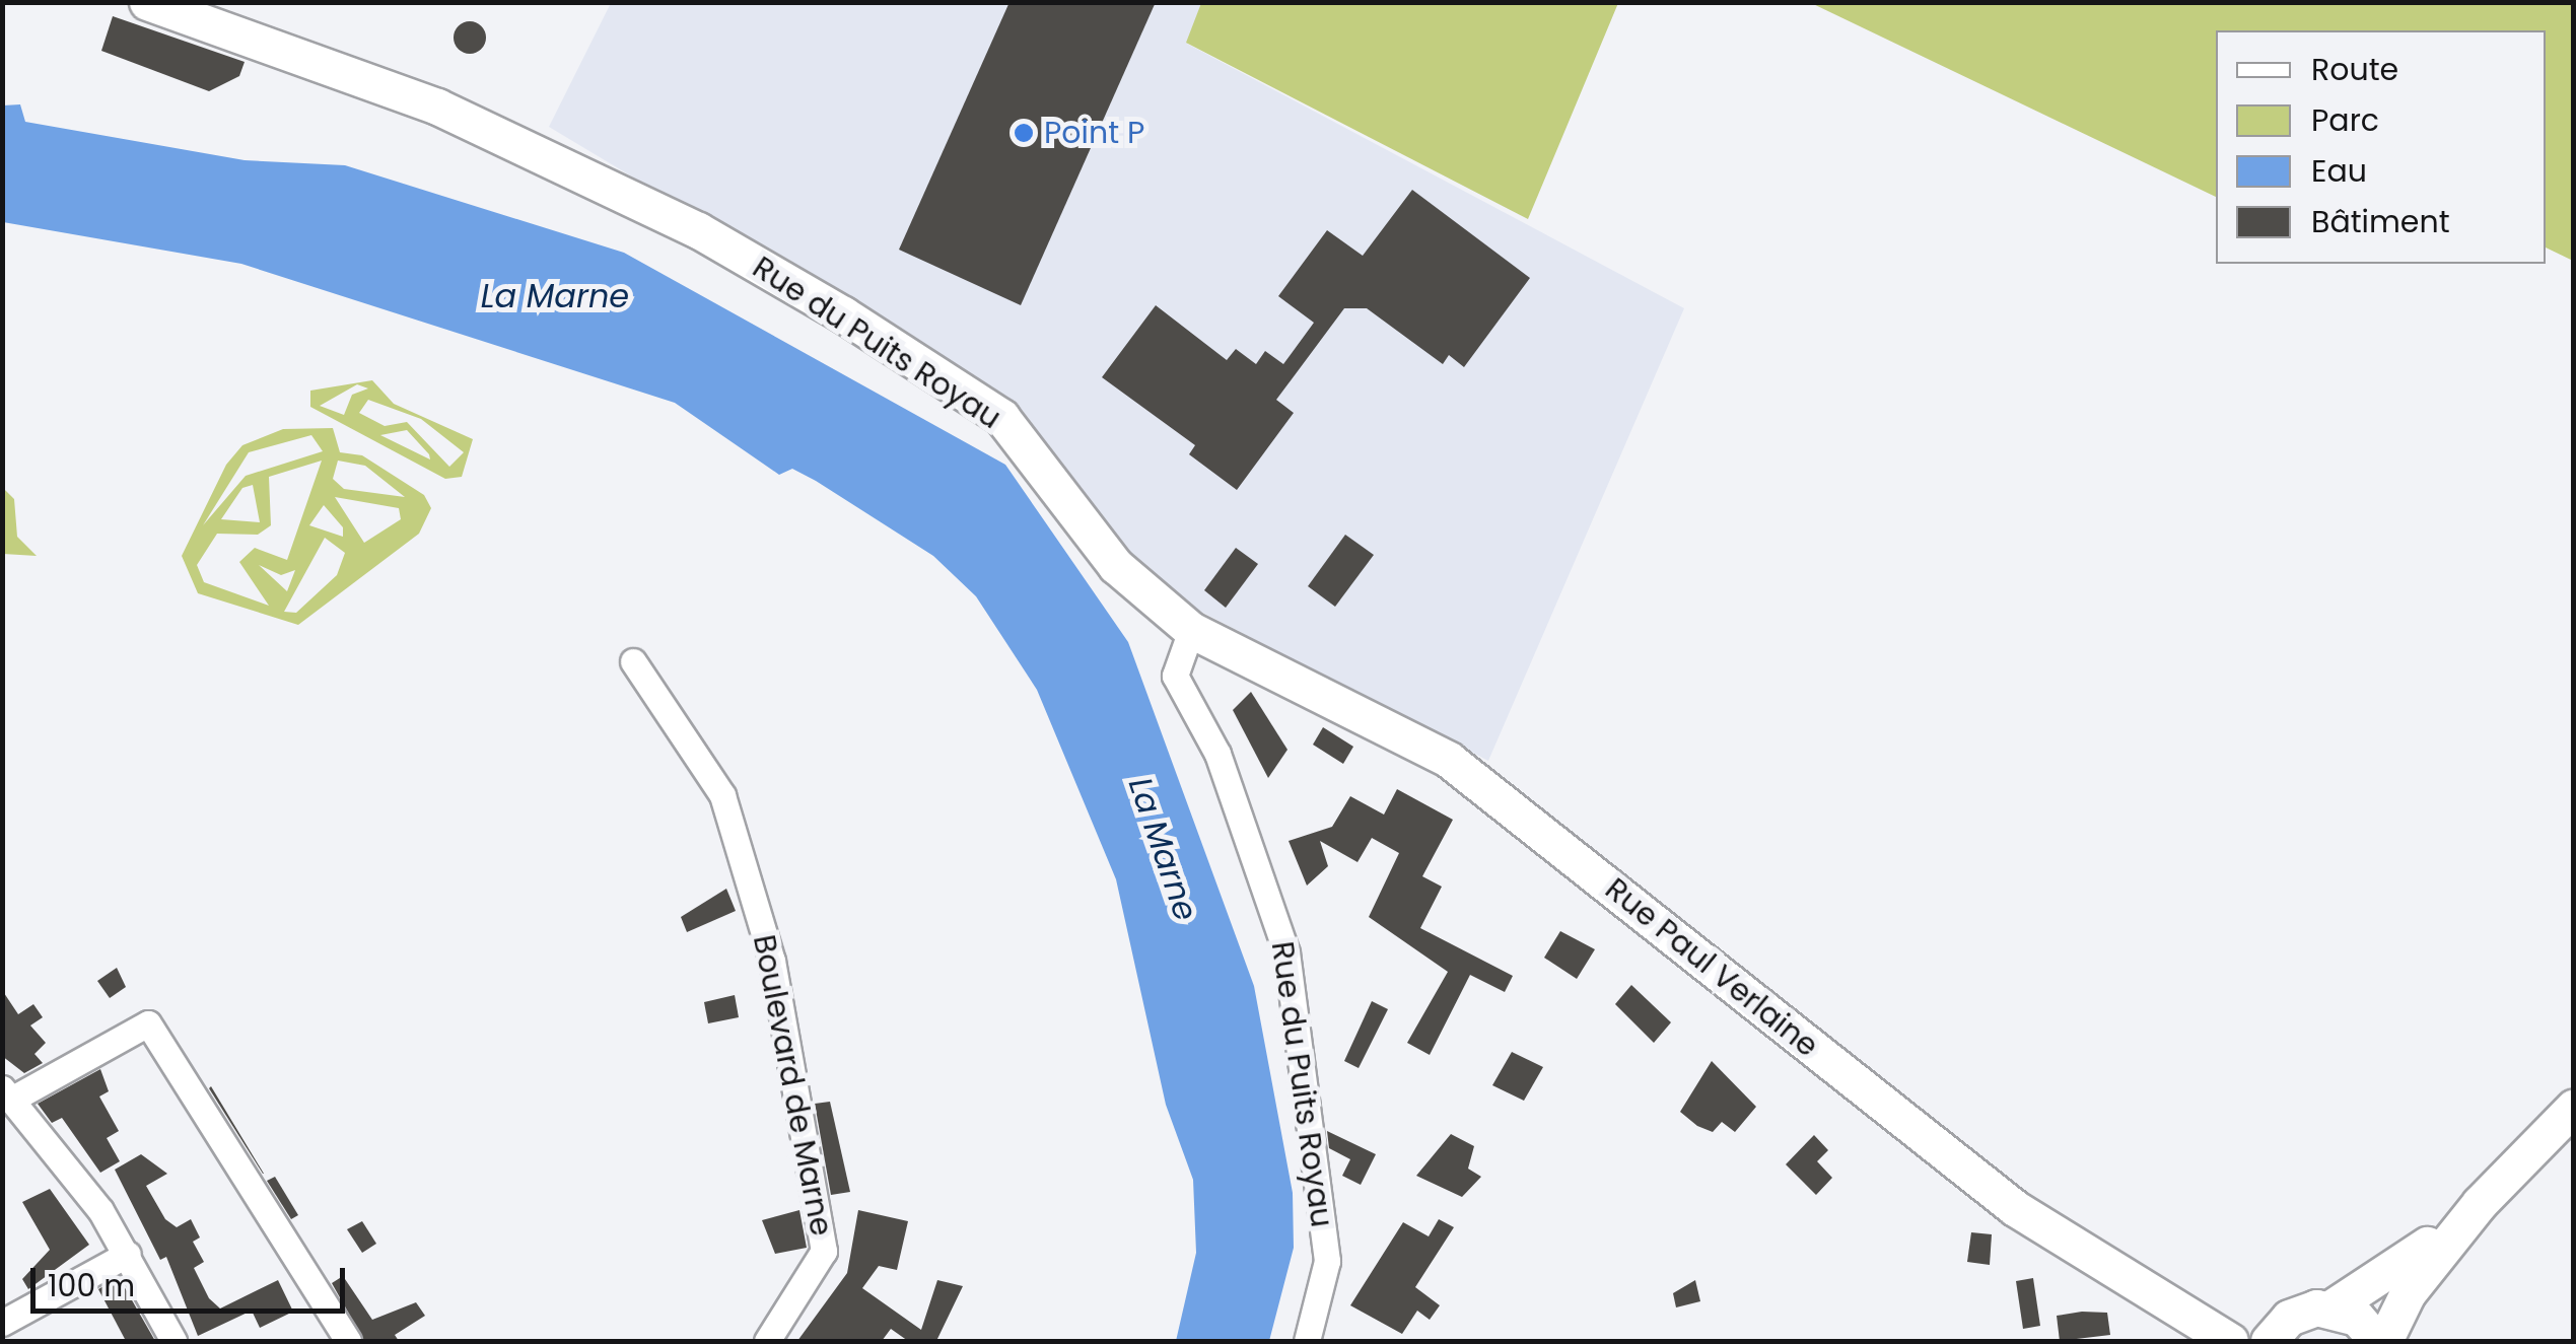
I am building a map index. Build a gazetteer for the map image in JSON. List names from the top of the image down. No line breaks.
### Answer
{"streets":{"street":["Rue du Puits Royau","Rue Paul Verlaine","Boulevard de Marne"]},"crossings":[["Rue du Puits Royau","Rue Paul Verlaine"]],"water":["La Marne"],"places":["Point P"],"legend":["Route","Parc","Eau","Bâtiment"],"scale_bar":"100 m"}
